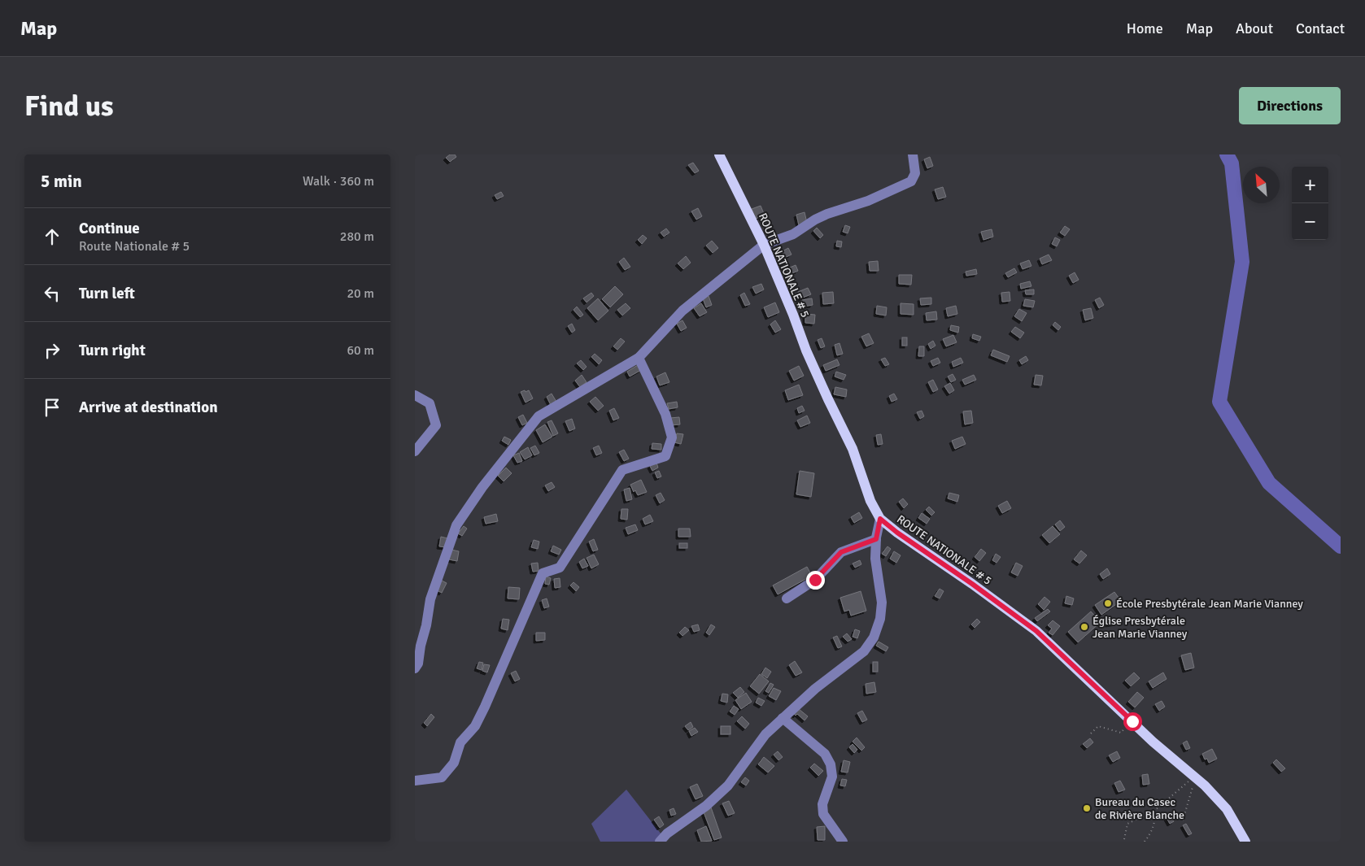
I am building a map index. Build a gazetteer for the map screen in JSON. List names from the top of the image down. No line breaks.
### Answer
{"streets":{"main road":["ROUTE NATIONALE # 5"]},"places":["École Presbytérale Jean Marie Vianney","Église Presbytérale Jean Marie Vianney","Bureau du Casec de Rivière Blanche"],"north":"top left","page":{"header":"Map","nav":["Home","Map","About","Contact"],"buttons":"Directions","title":"Find us","heading":["5 min","Walk · 360 m"],"map_buttons":["+","−"],"list":[["Continue","Route Nationale # 5","280 m"],["Turn left","20 m"],["Turn right","60 m"],"Arrive at destination"]}}
